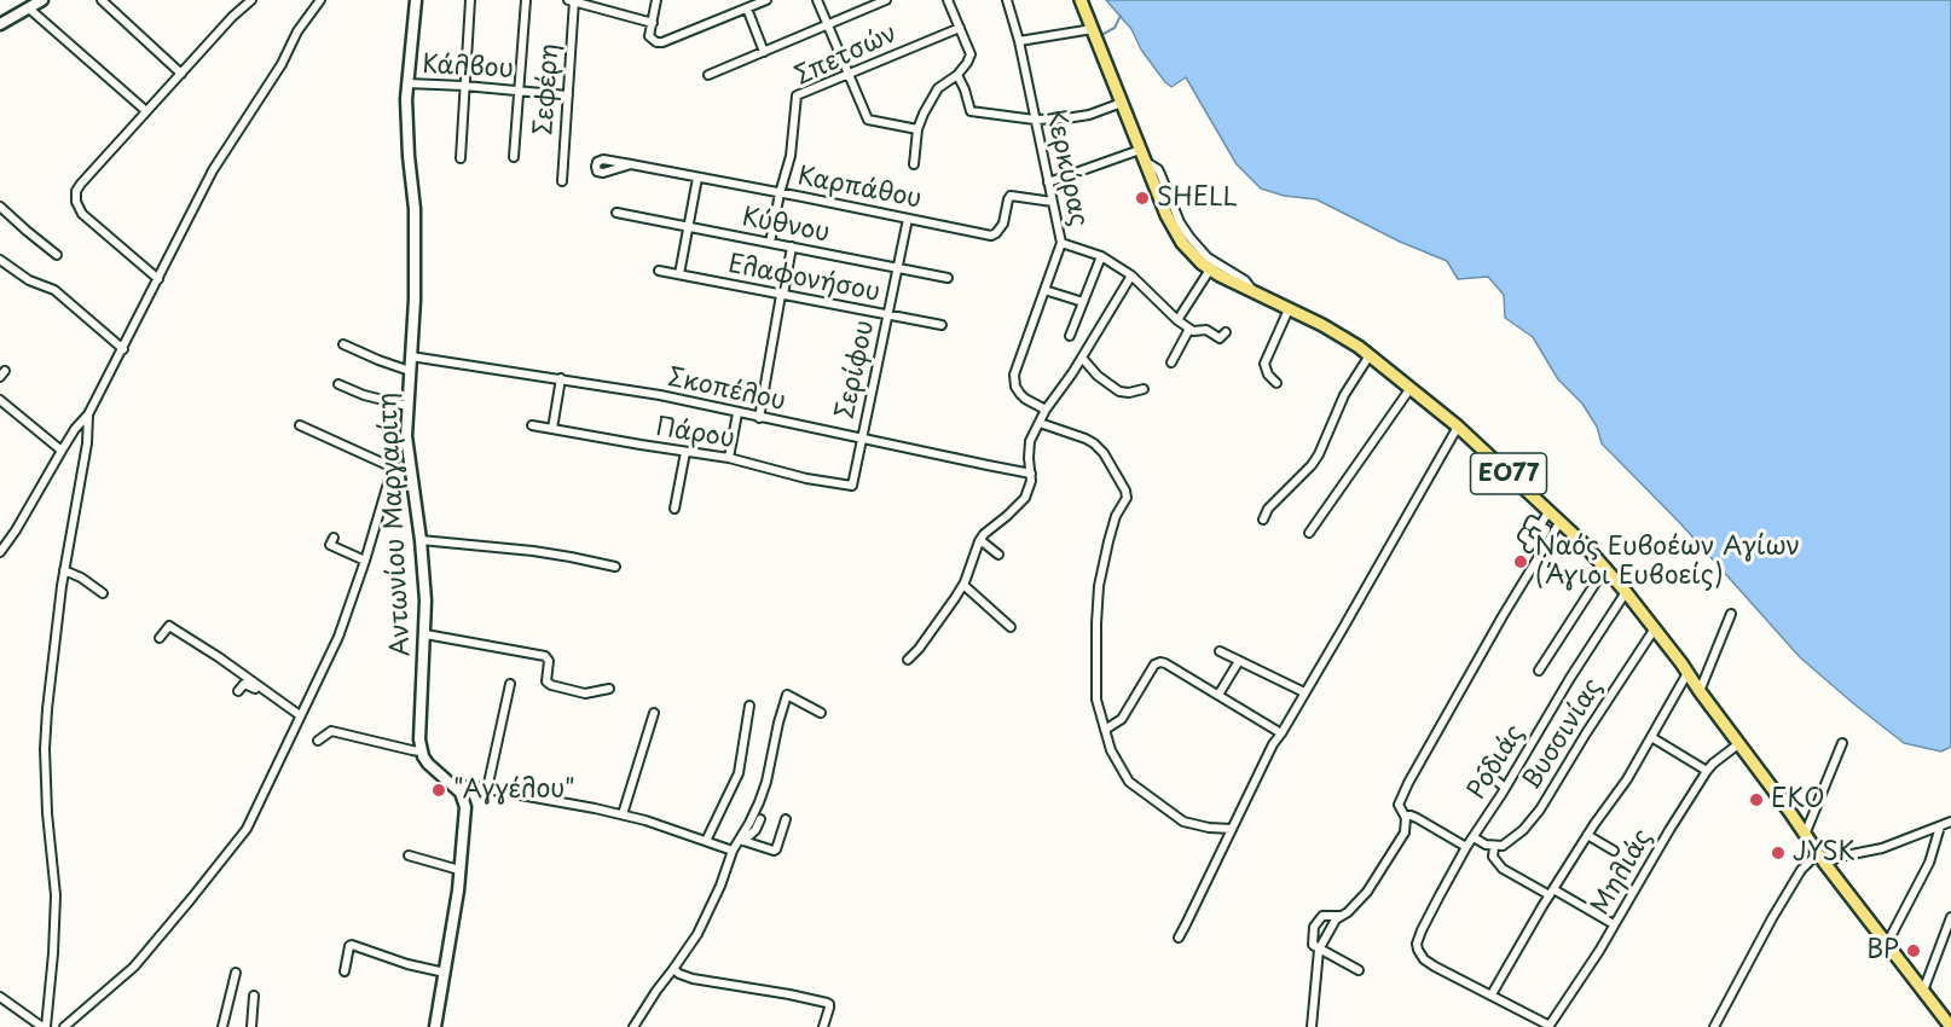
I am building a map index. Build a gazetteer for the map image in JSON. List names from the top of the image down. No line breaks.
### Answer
{"streets":{"main road":["ΕΟ77"],"street":["Σπετσών","Κάλβου","Σεφέρη","Κερκύρας","Καρπάθου","Κύθνου","Ελαφονήσου","Σερίφου","Σκοπέλου","Πάρου","Αντωνίου Μαργαρίτη","Βυσσινίας","Ροδιάς","Μηλιάς"]},"crossings":[["Σπετσών","Καρπάθου"],["Κάλβου","Σεφέρη"],["Κάλβου","Αντωνίου Μαργαρίτη"],["Κερκύρας","Καρπάθου"],["Καρπάθου","Σερίφου"],["Κύθνου","Σερίφου"],["Ελαφονήσου","Σερίφου"],["Σερίφου","Σκοπέλου"],["Σερίφου","Πάρου"],["Σκοπέλου","Αντωνίου Μαργαρίτη"],["ΕΟ77","Βυσσινίας"],["ΕΟ77","Ροδιάς"],["ΕΟ77","Μηλιάς"]],"places":["SHELL","Ναός Ευβοέων Αγίων (Άγιοι Ευβοείς)","\"Αγγέλου\"","ΕΚΟ","JYSK","BP"]}
